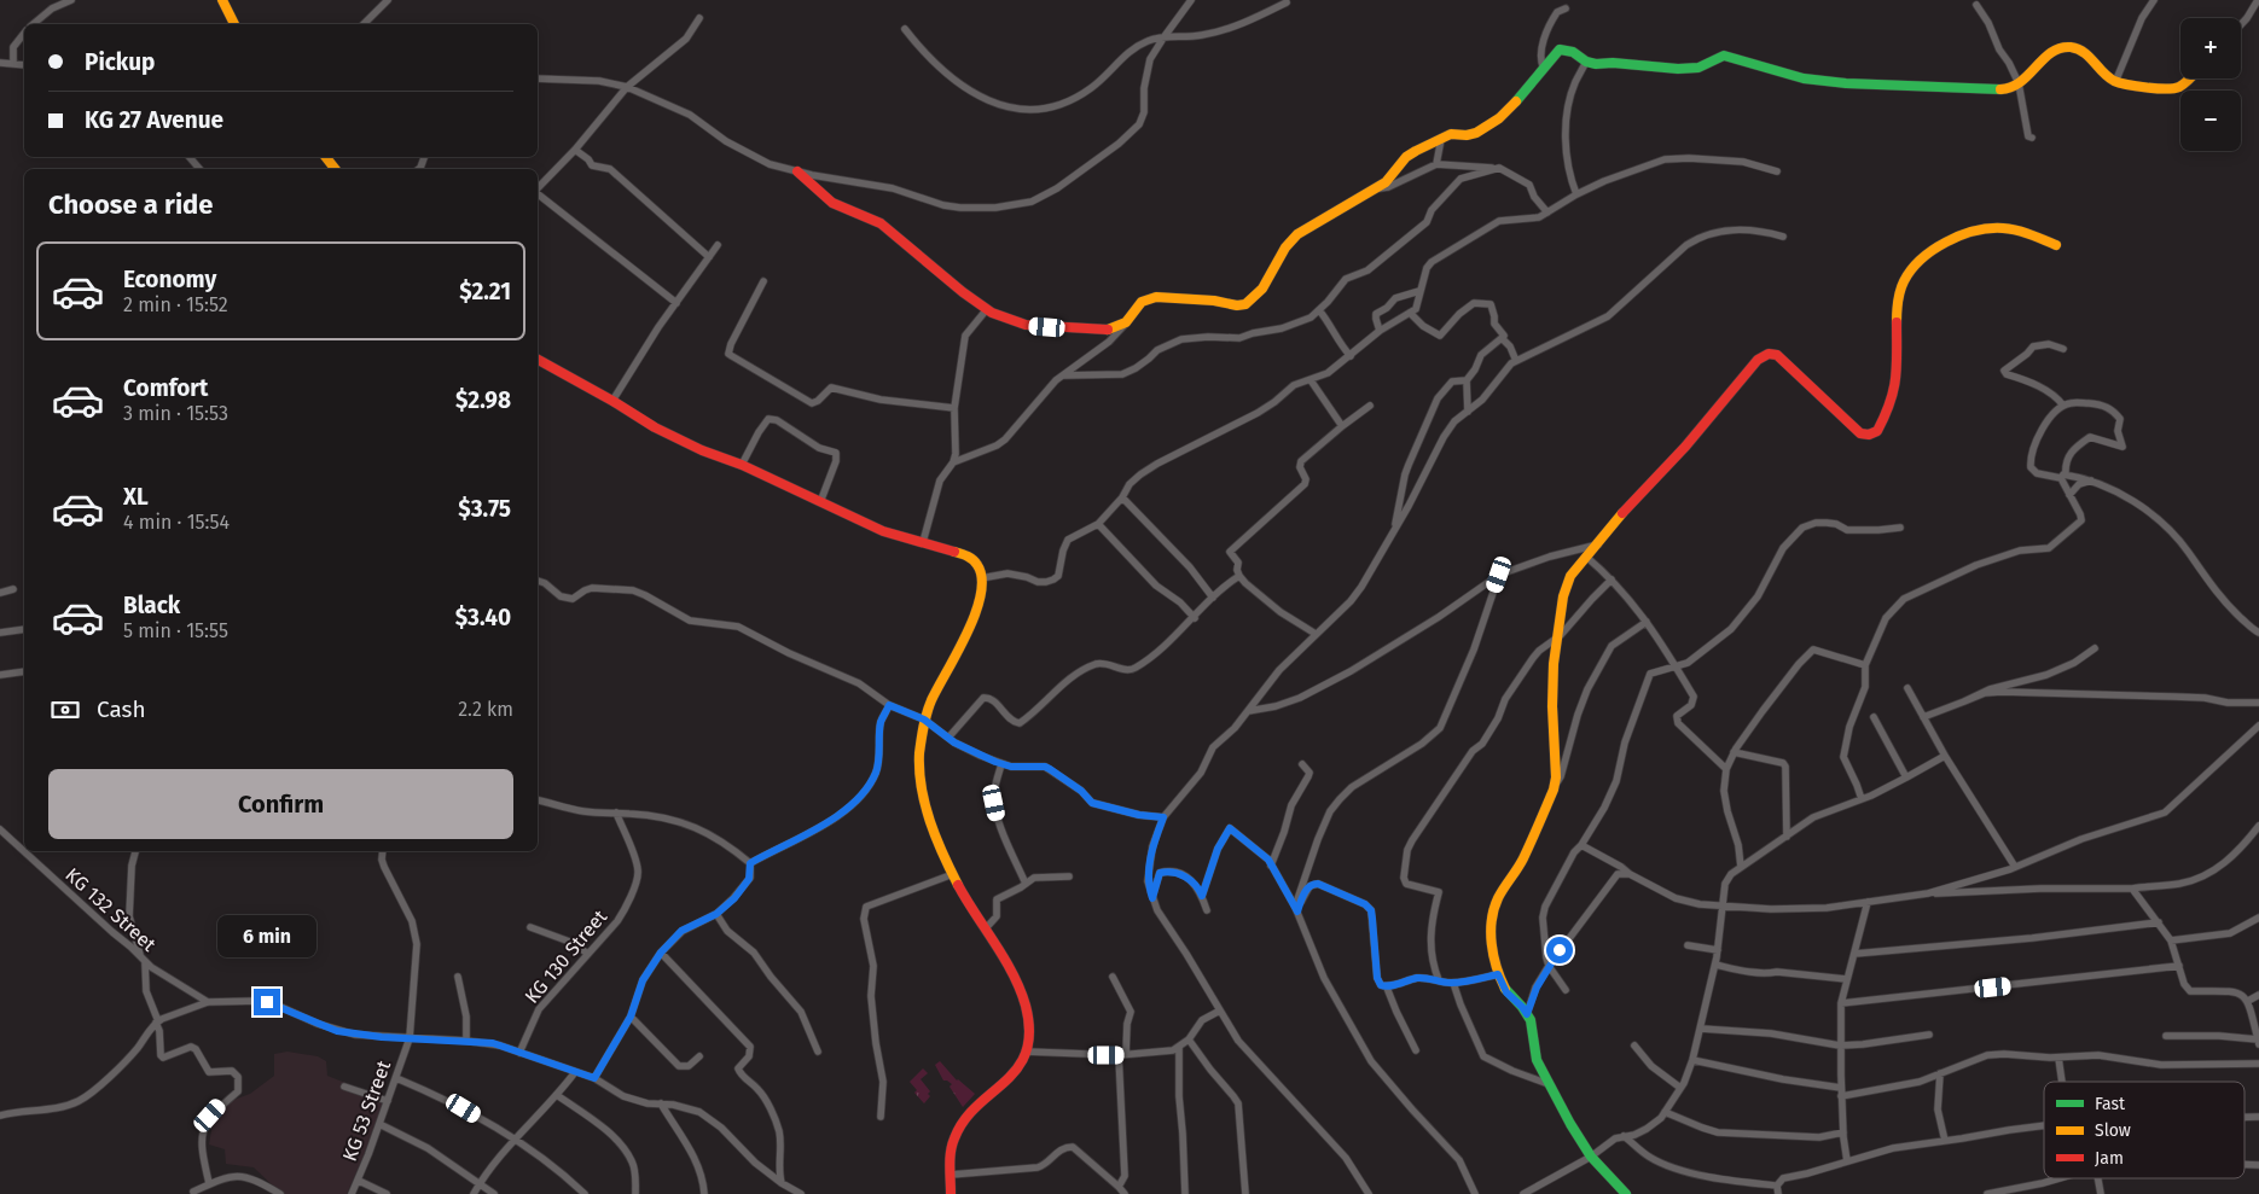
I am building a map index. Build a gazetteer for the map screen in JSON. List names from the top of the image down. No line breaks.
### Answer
{"streets":{"street":["KG 132 Street","KG 130 Street","KG 53 Street"]},"legend":["Fast","Slow","Jam"],"page":{"map_buttons":["+","−"],"banner":["Pickup","KG 27 Avenue"],"heading":"Choose a ride","list":[{"name":"Economy","note":"2 min · 15:52","value":"$2.21"},{"name":"Comfort","note":"3 min · 15:53","value":"$2.98"},{"name":"XL","note":"4 min · 15:54","value":"$3.75"},{"name":"Black","note":"5 min · 15:55","value":"$3.40"}],"pay":["Cash","2.2 km"],"buttons":"Confirm","bubble":"6 min"}}
